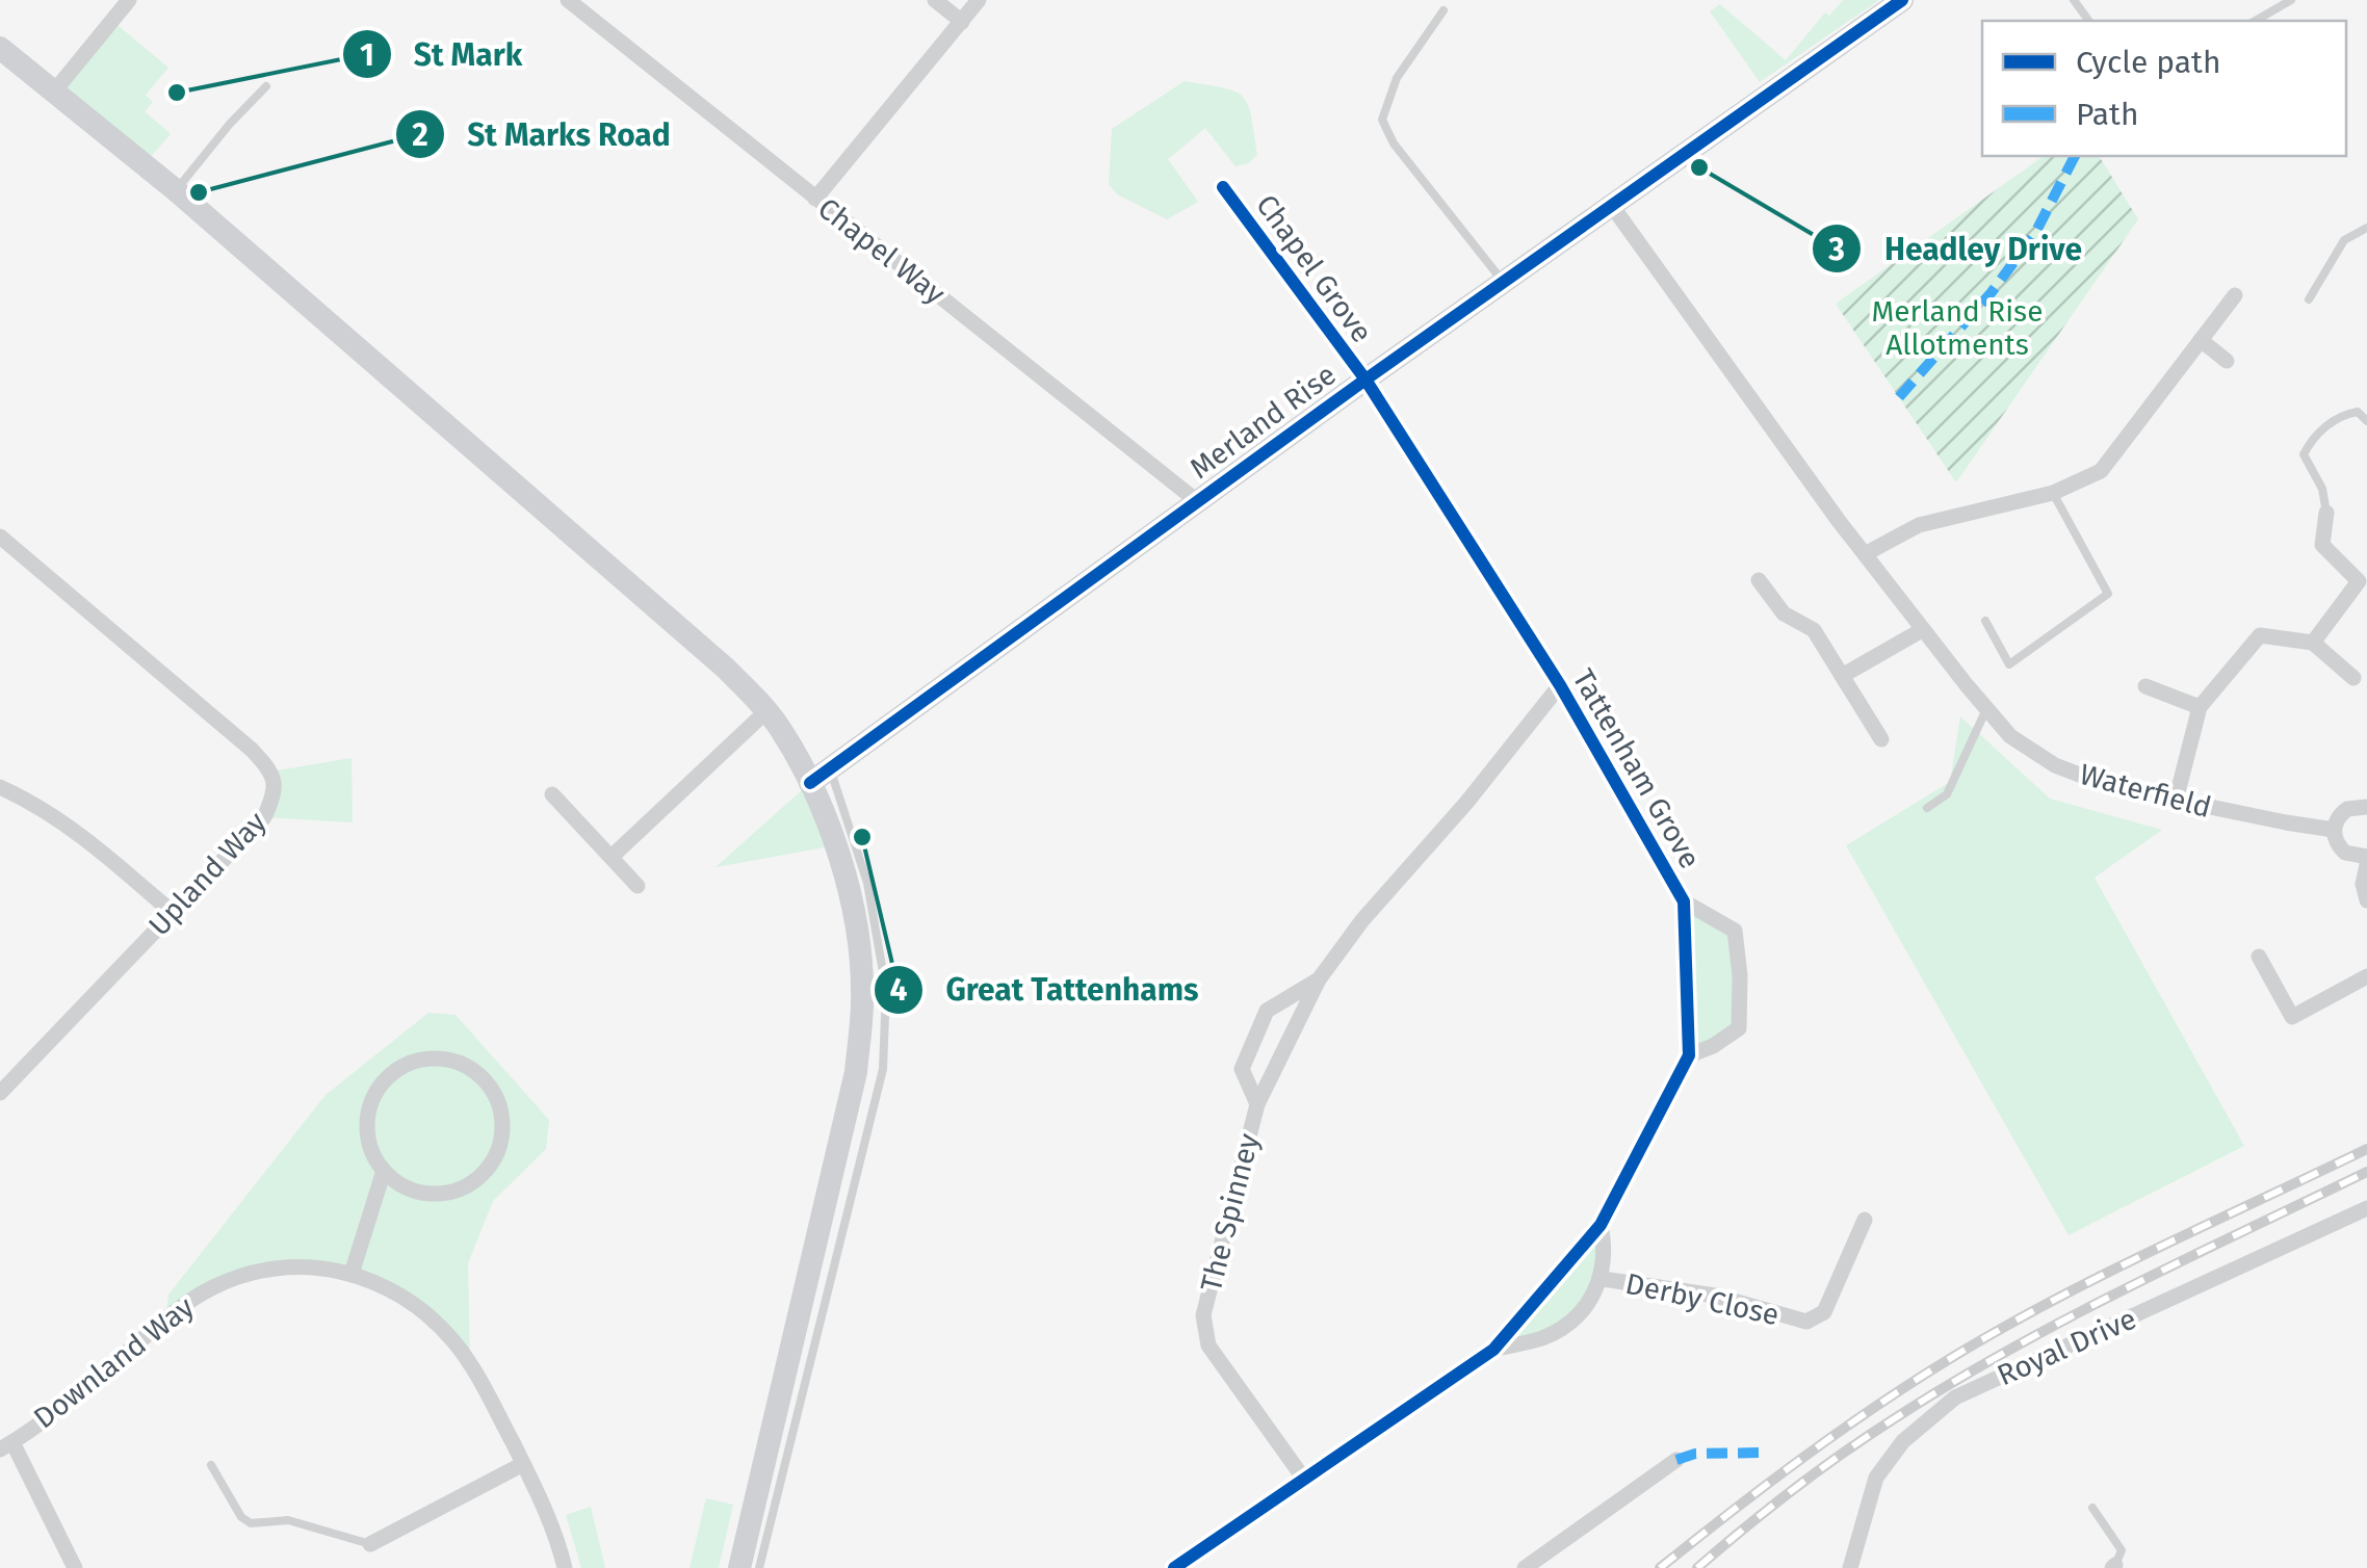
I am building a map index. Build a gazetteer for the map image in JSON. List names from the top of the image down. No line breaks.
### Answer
{"streets":{"main road":["Merland Rise"],"street":["Chapel Way","Chapel Grove","Tattenham Grove","Waterfield","Upland Way","The Spinney","Derby Close","Royal Drive","Downland Way"]},"crossings":[["Chapel Way","Merland Rise"],["Chapel Grove","Merland Rise"],["Chapel Grove","Tattenham Grove"],["Merland Rise","Tattenham Grove"],["Merland Rise","Waterfield"],["Tattenham Grove","The Spinney"],["Tattenham Grove","Derby Close"]],"parks":["Merland Rise Allotments"],"places":["St Mark","Headley Drive","St Marks Road","Great Tattenhams"],"legend":["Cycle path","Path"]}
